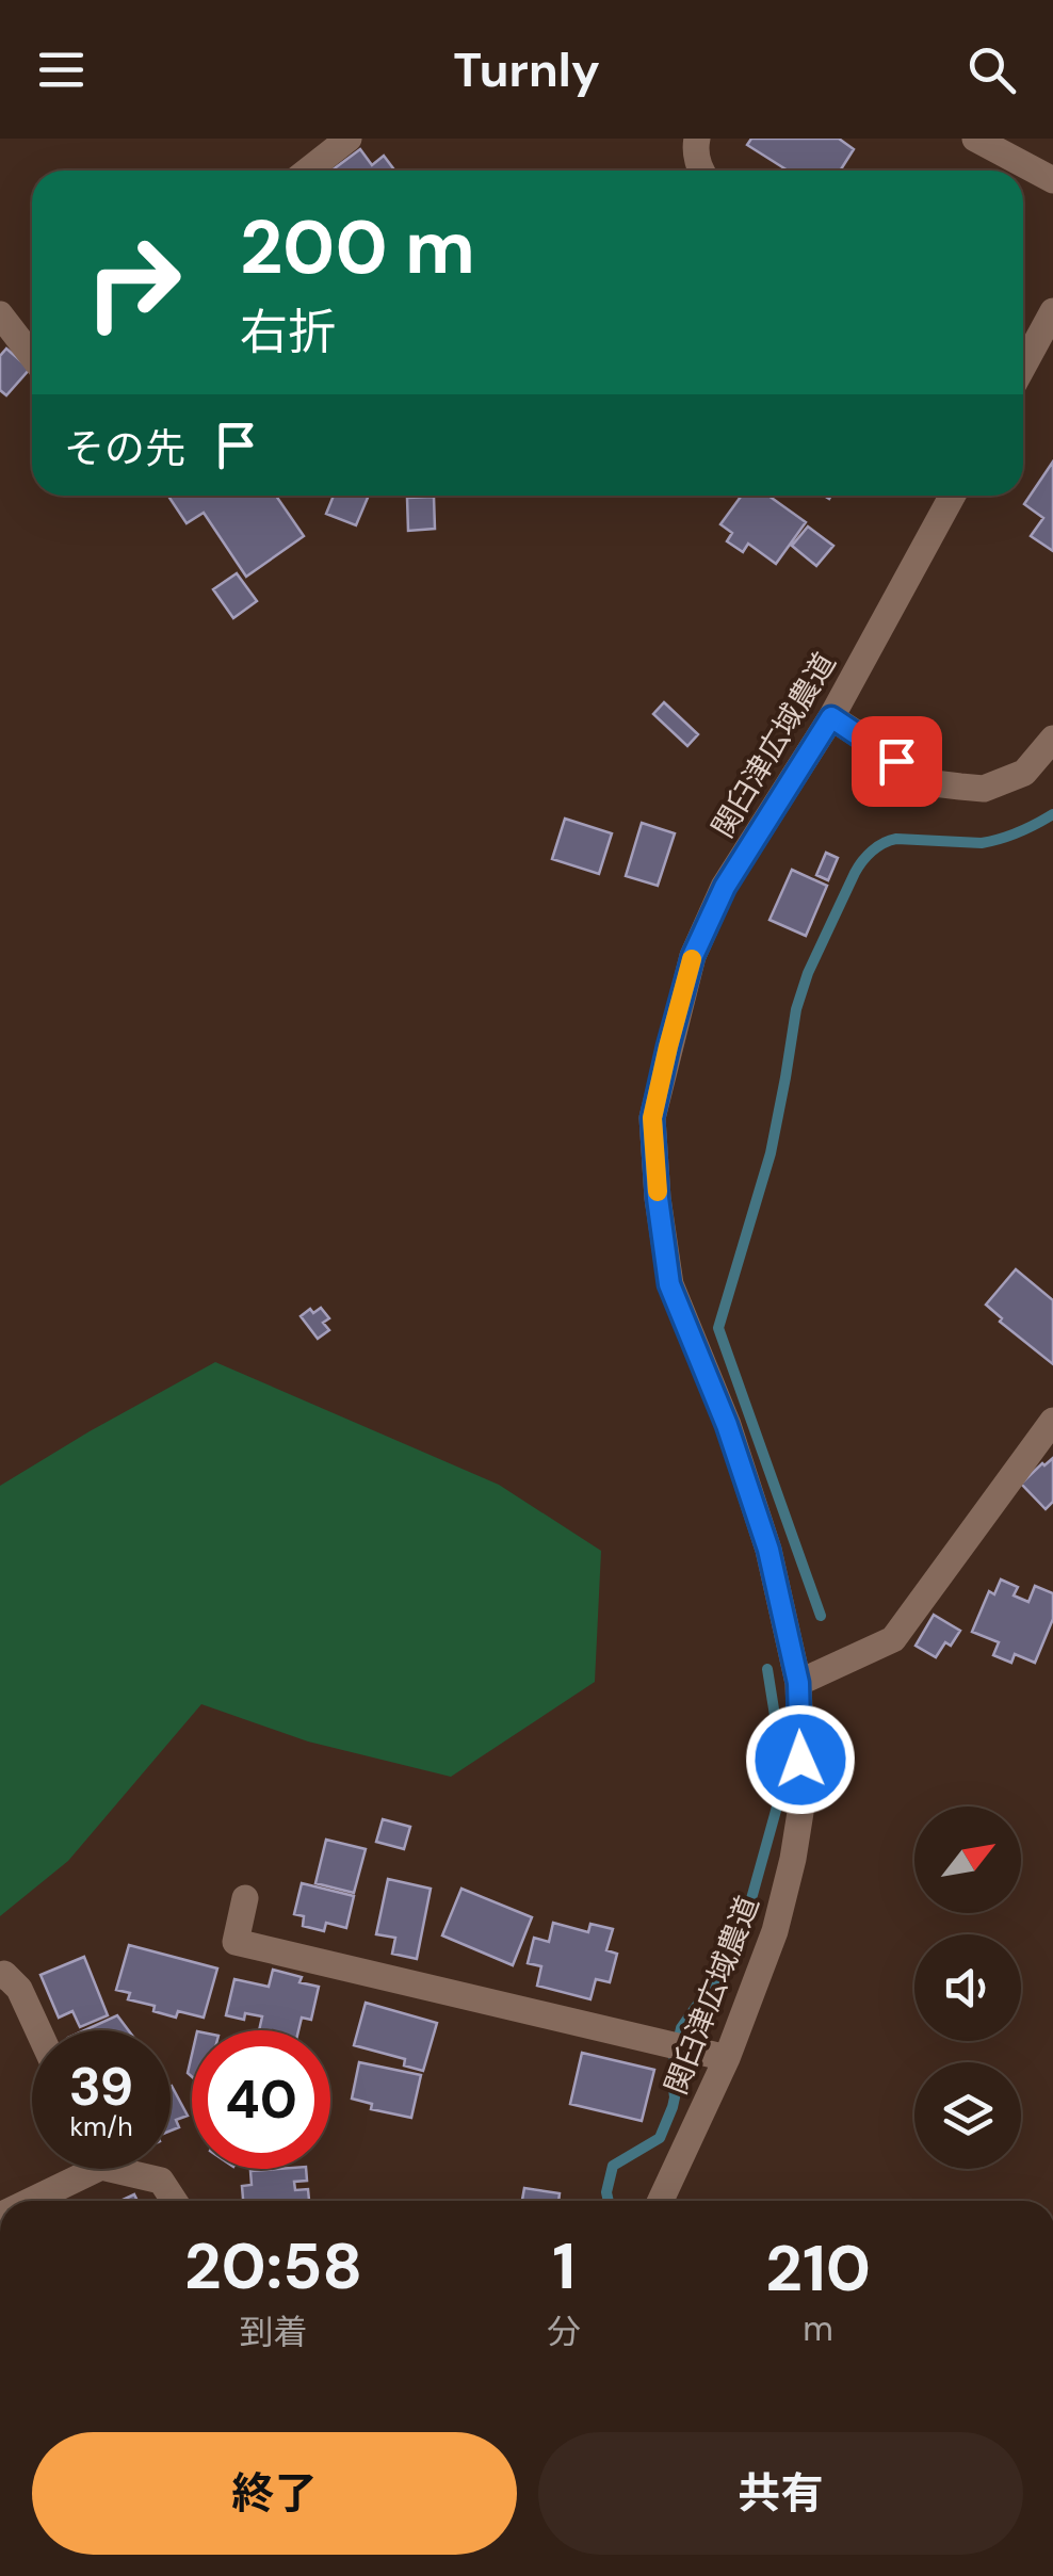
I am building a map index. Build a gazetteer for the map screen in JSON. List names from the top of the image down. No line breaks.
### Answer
{"streets":{"street":["関臼津広域農道"]},"north":"top right","page":{"header":"Turnly","turn":["200 m","右折"],"then":"その先","speed":"39 km/h","limit":"40","eta":["20:58","到着","1","分","210","m"],"buttons":["終了","共有"]}}
